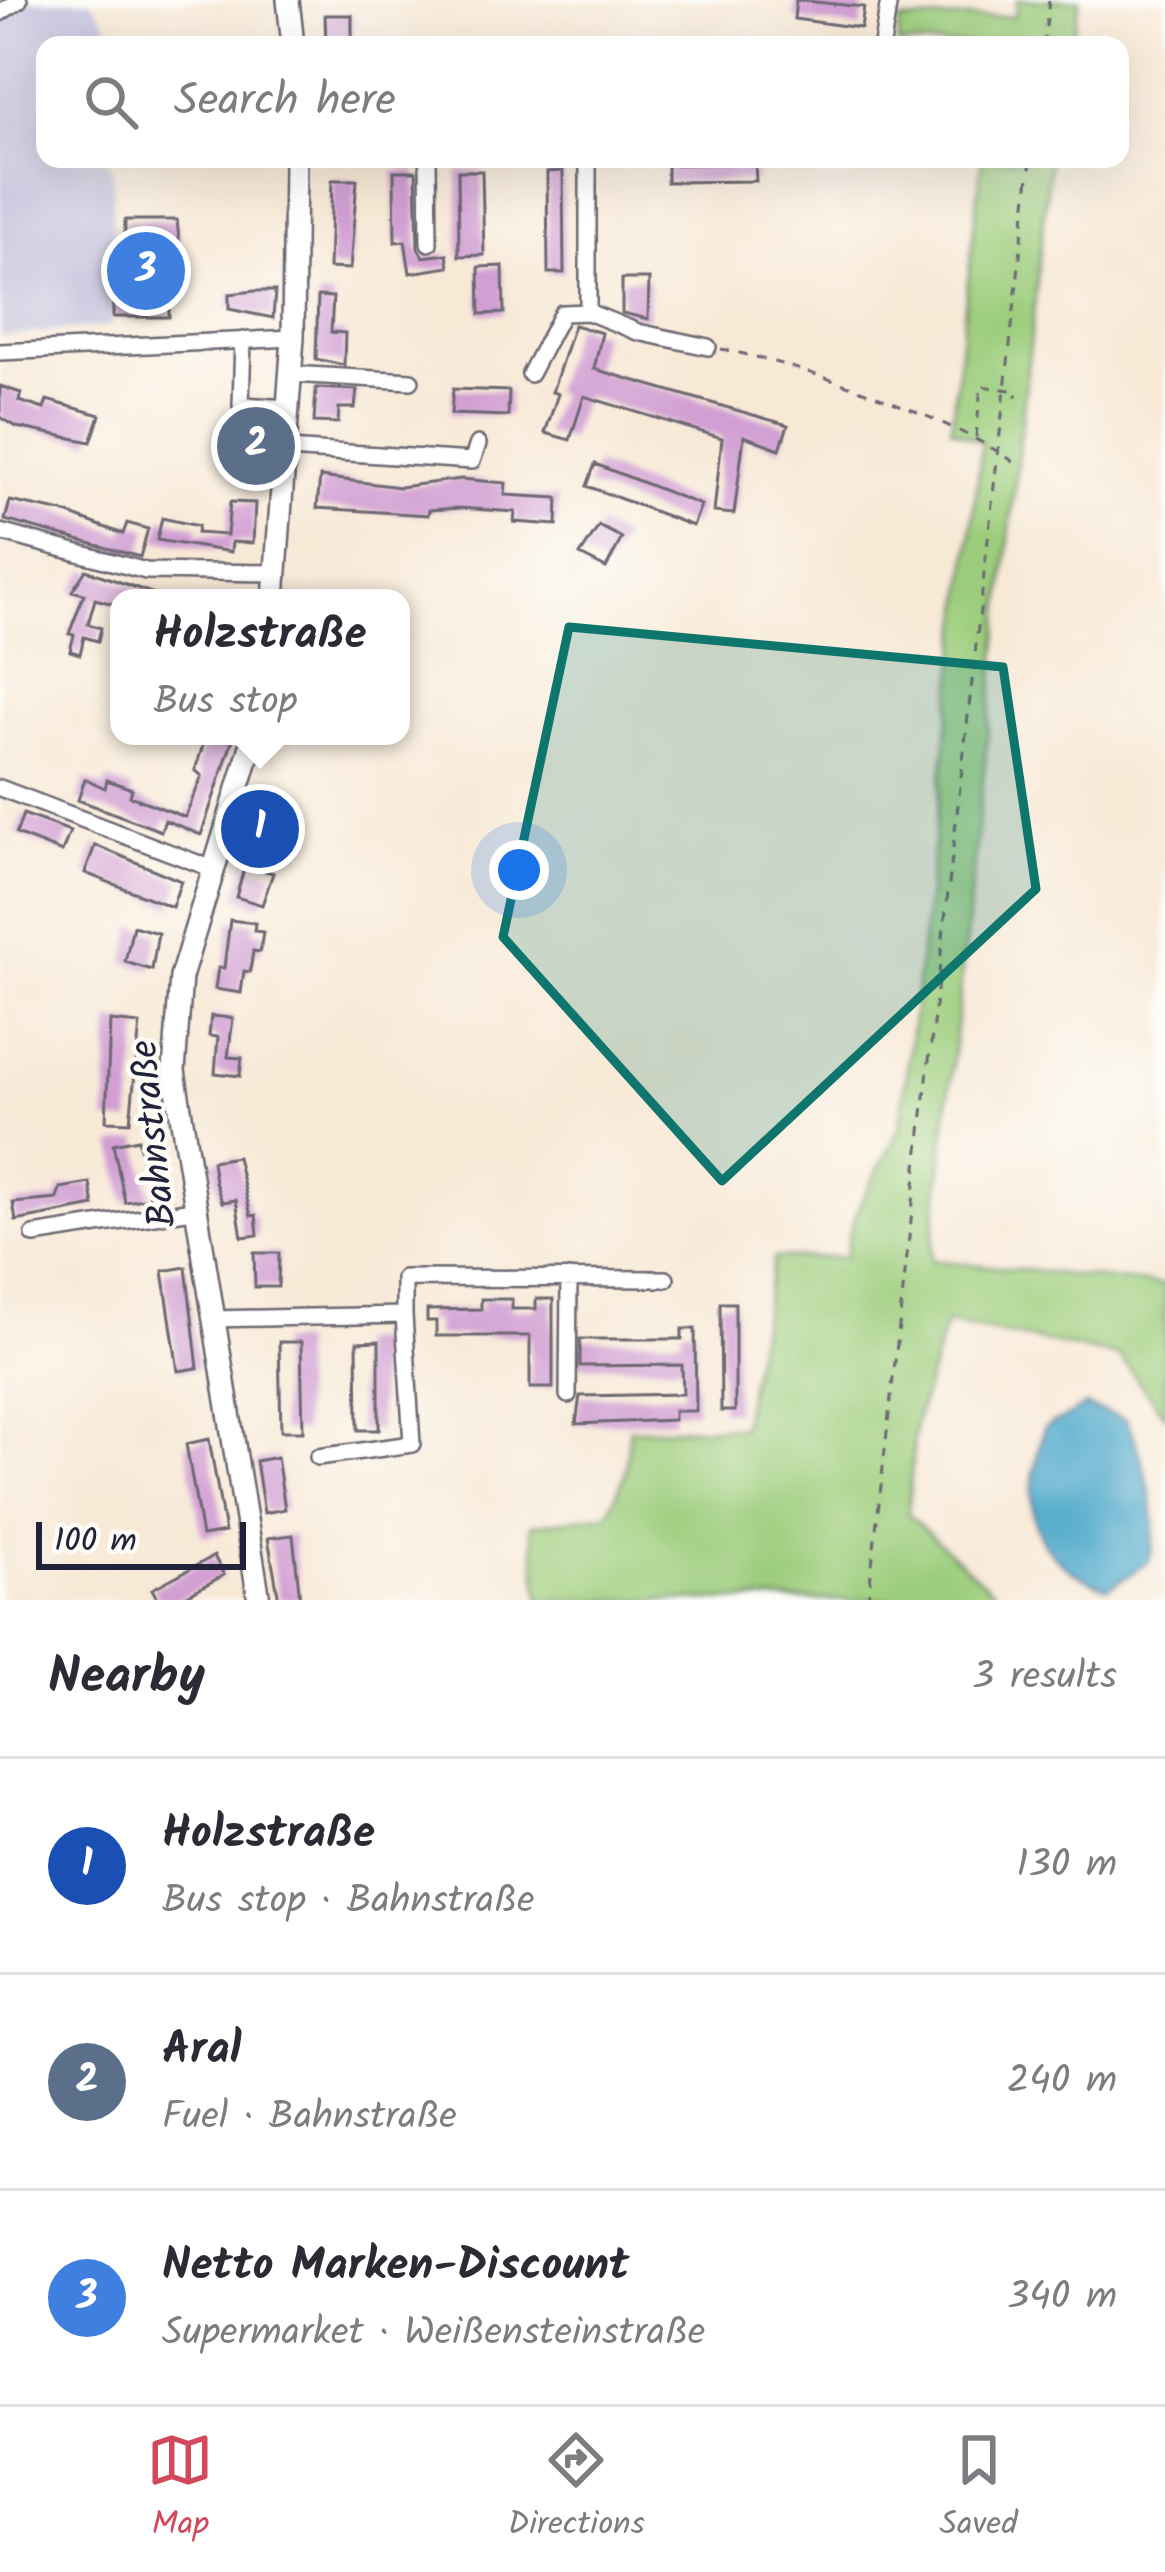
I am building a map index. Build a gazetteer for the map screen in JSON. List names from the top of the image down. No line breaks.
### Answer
{"streets":{"main road":["Bahnstraße"]},"scale_bar":"100 m","page":{"search":"Search here","pins":["3","2","1"],"popup":["Holzstraße","Bus stop"],"scale":"100 m","heading":["Nearby","3 results"],"list":[{"mark":"1","name":"Holzstraße","note":"Bus stop · Bahnstraße","value":"130 m"},{"mark":"2","name":"Aral","note":"Fuel · Bahnstraße","value":"240 m"},{"mark":"3","name":"Netto Marken-Discount","note":"Supermarket · Weißensteinstraße","value":"340 m"}],"nav":["Map","Directions","Saved"]}}
